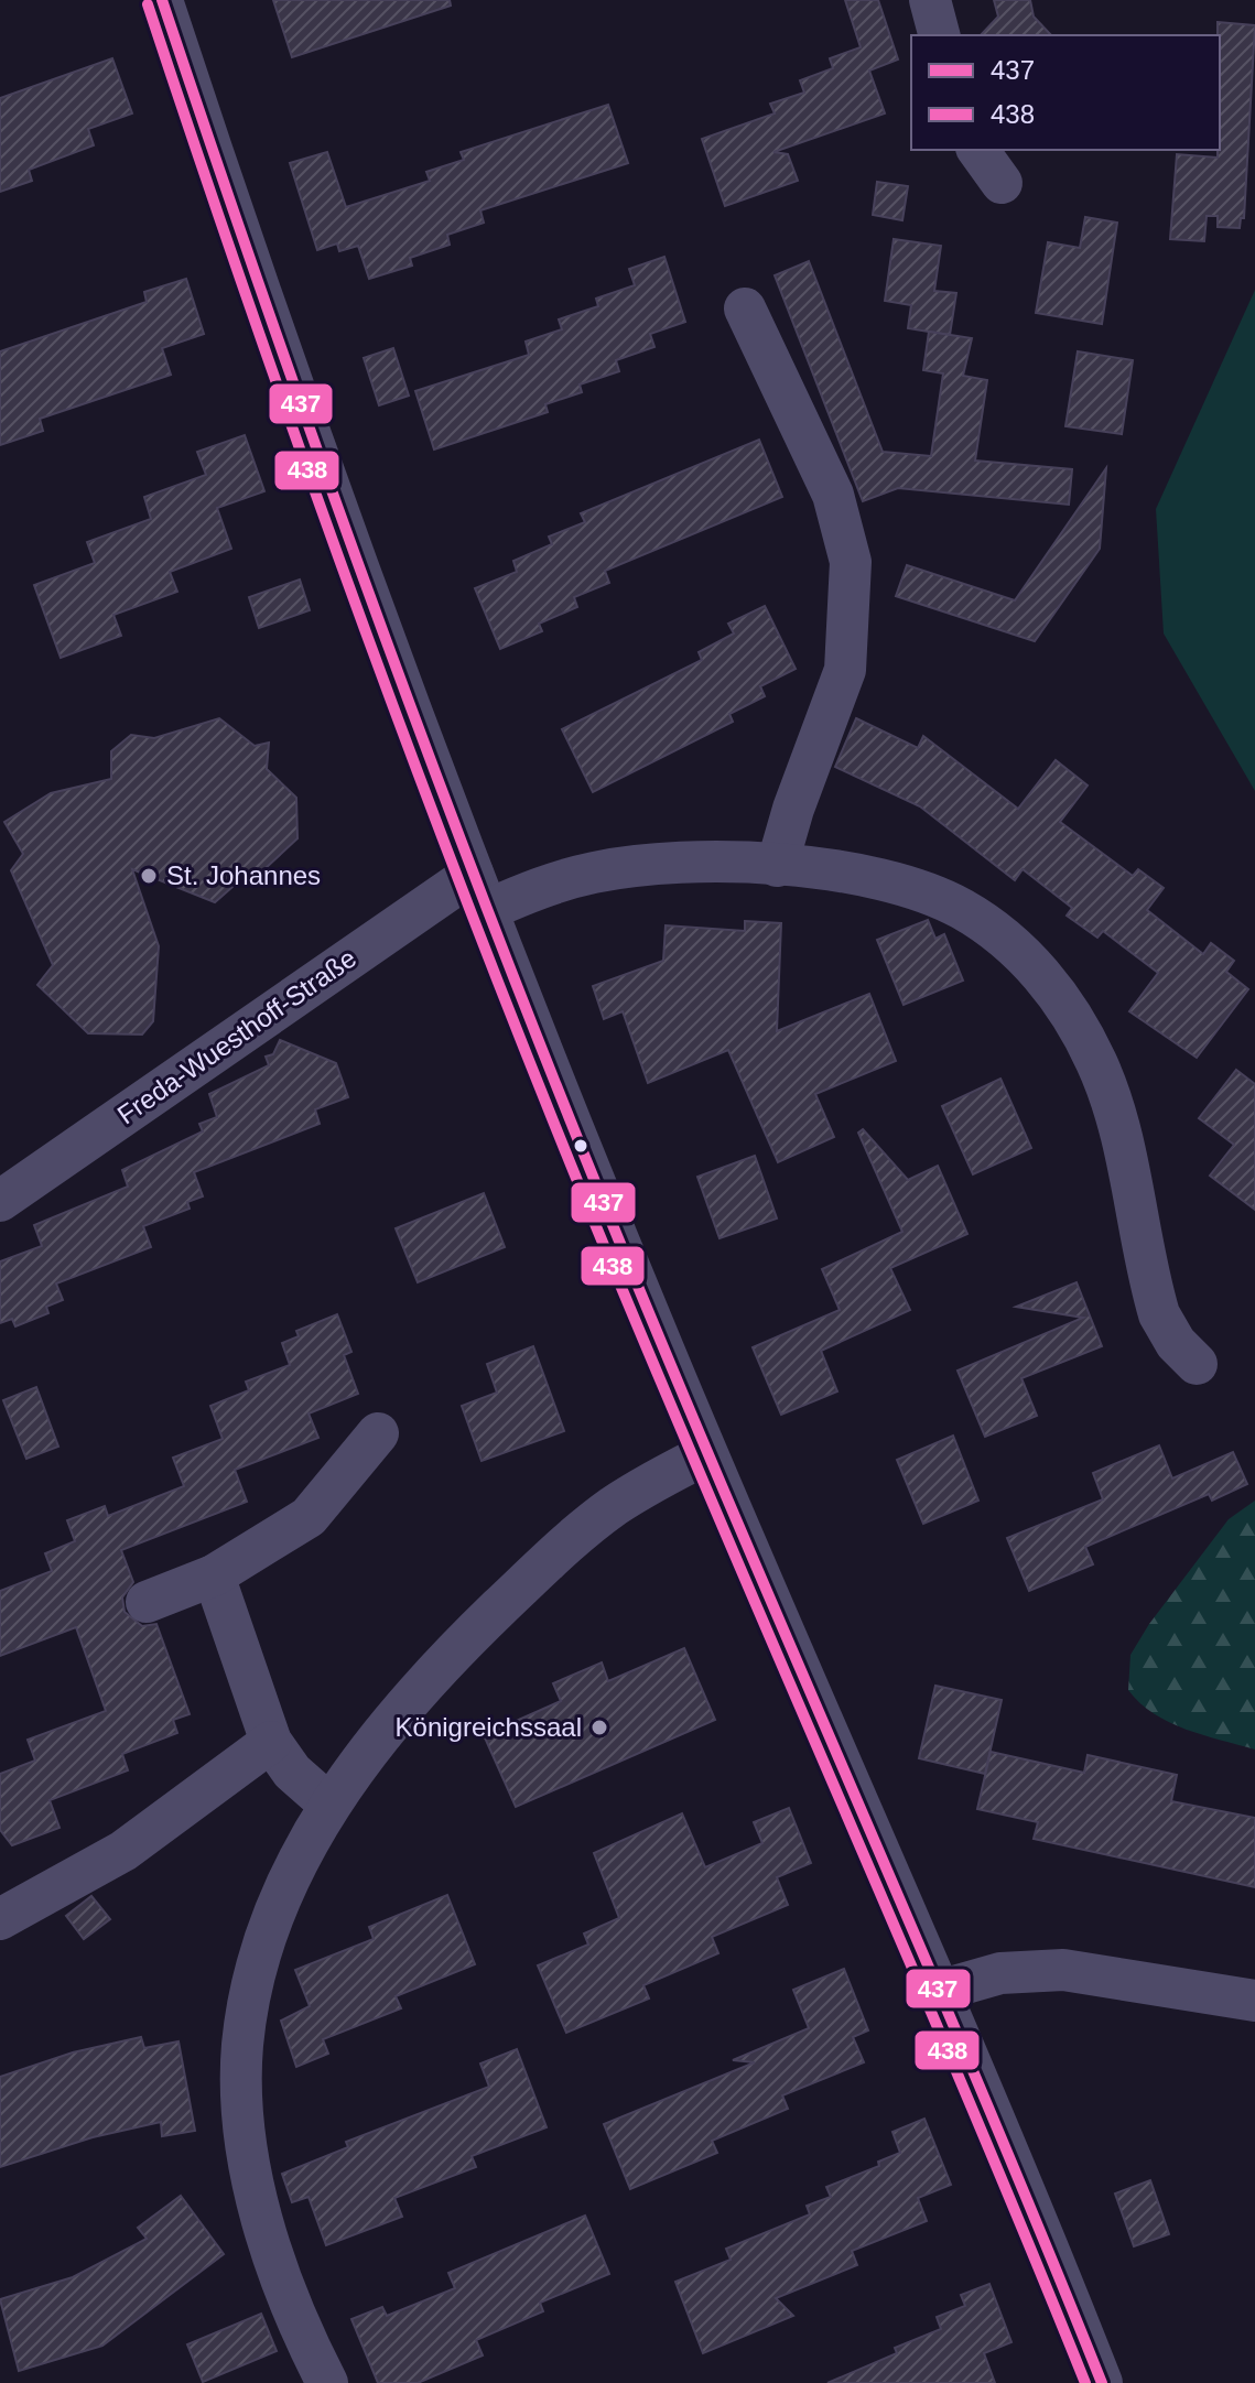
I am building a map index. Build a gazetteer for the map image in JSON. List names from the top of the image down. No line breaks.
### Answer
{"streets":{"street":["Freda-Wuesthoff-Straße"]},"places":["St. Johannes","Königreichssaal"],"lines":["transit line 437","transit line 438"],"legend":["437","438"]}
